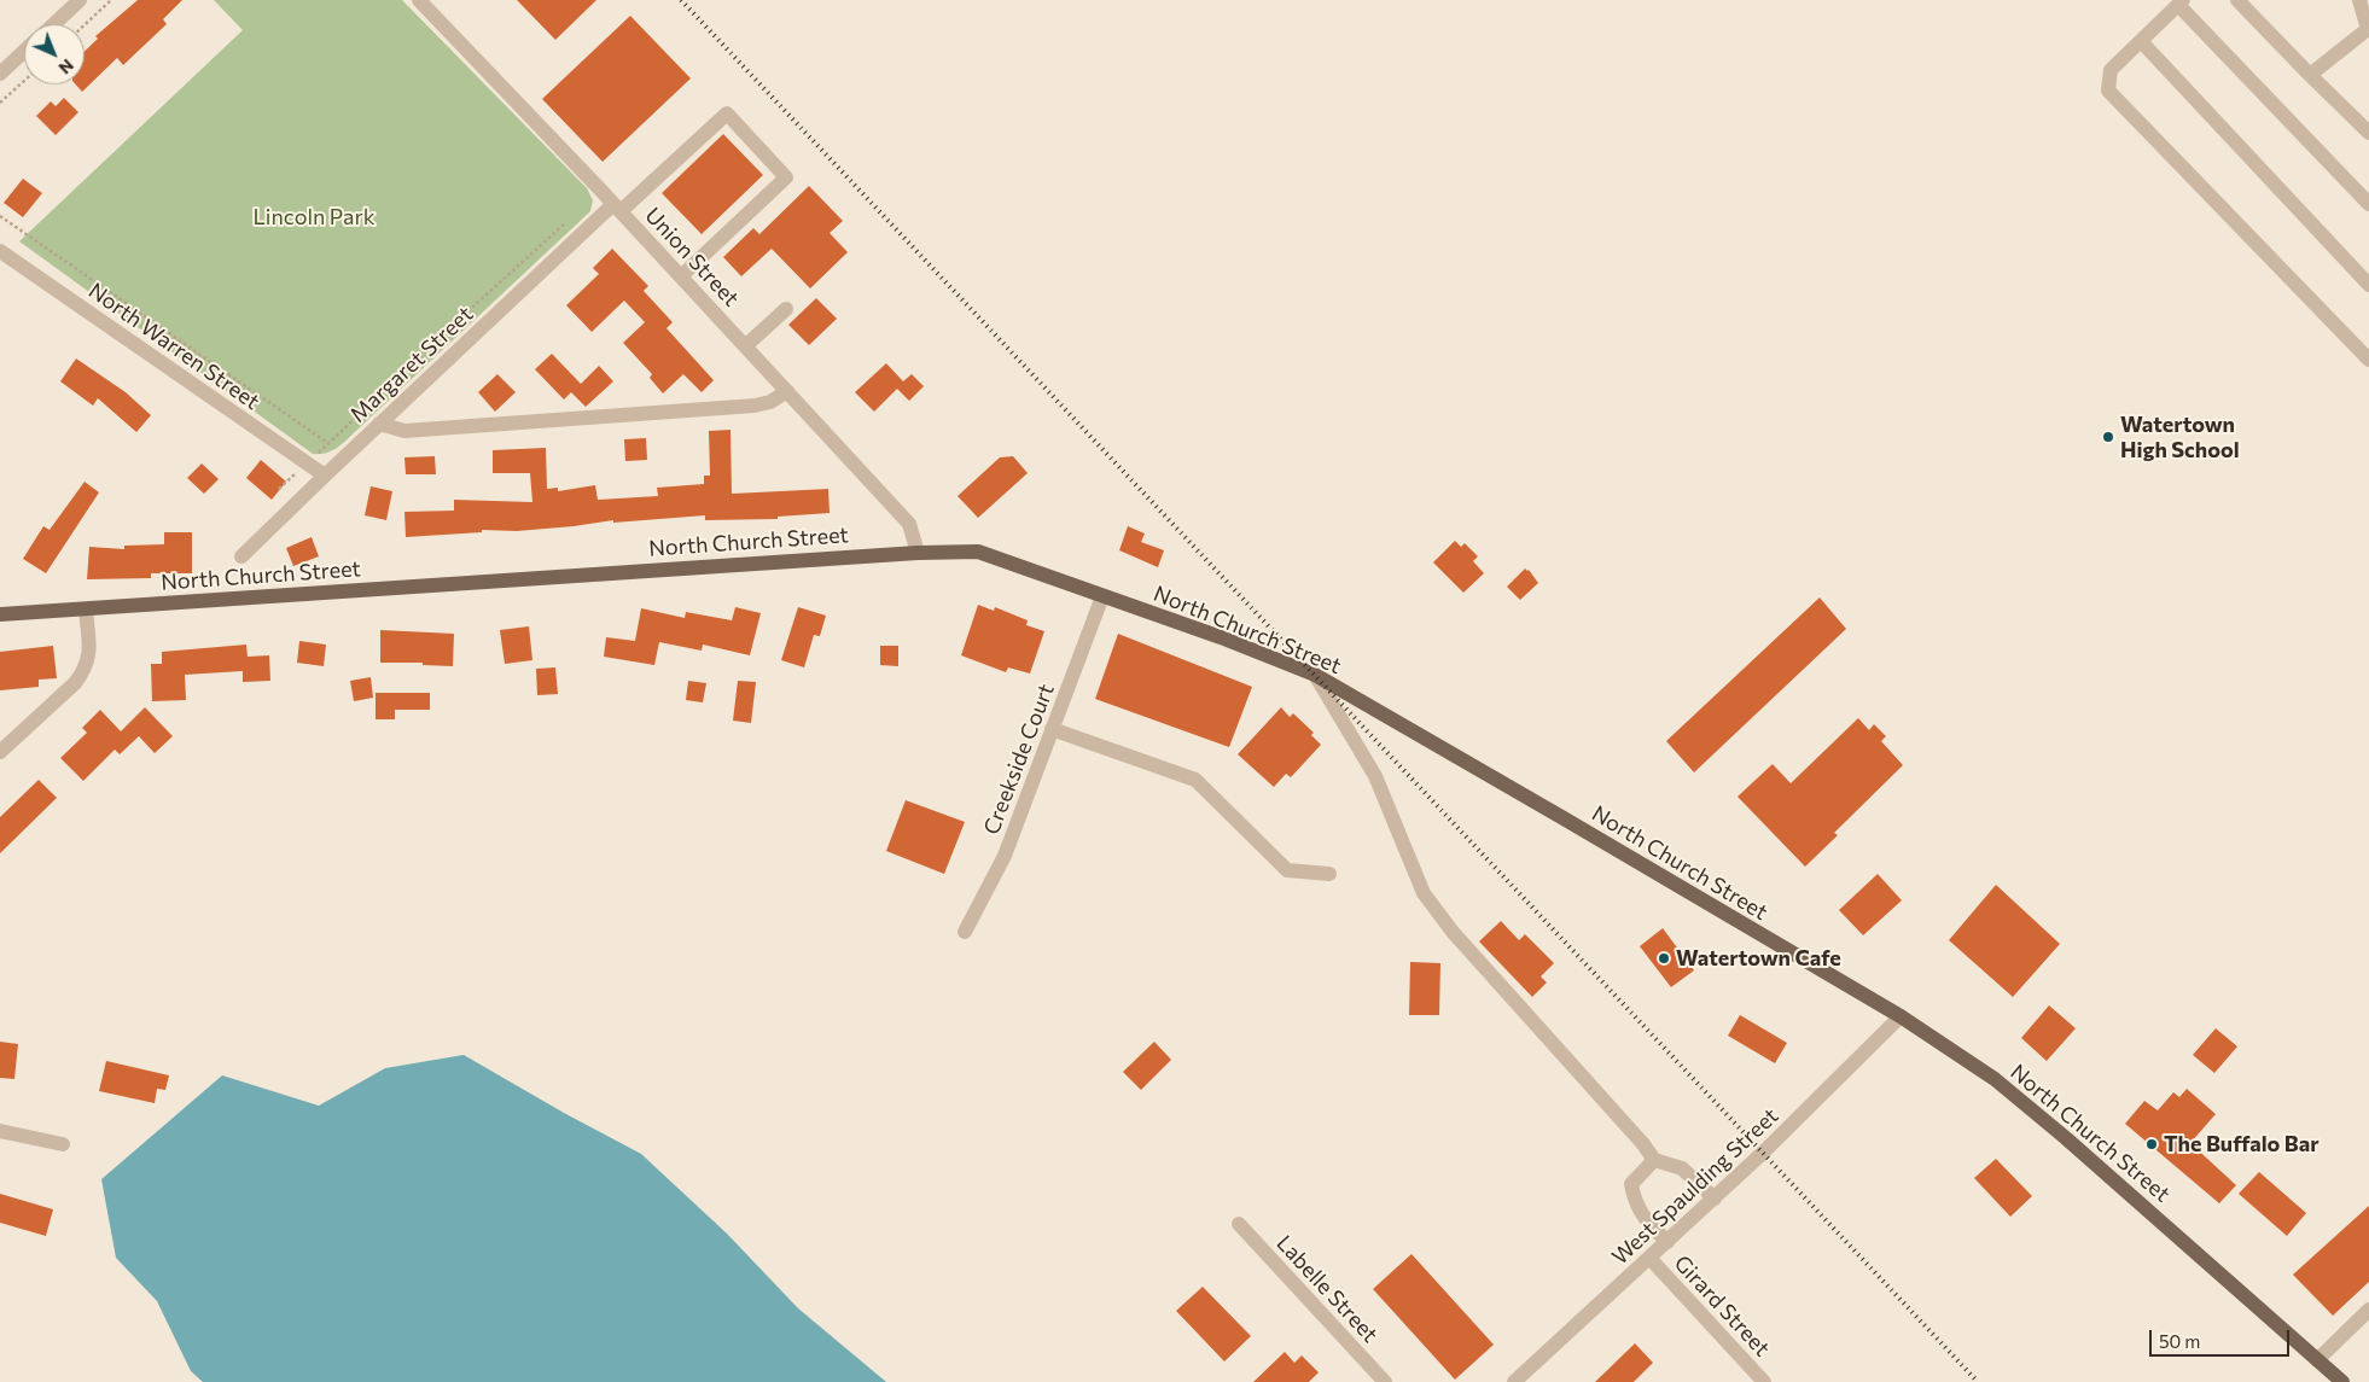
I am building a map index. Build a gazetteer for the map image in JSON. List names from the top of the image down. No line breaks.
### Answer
{"streets":{"main road":["North Church Street"],"street":["Union Street","North Warren Street","Margaret Street","Creekside Court","West Spaulding Street","Labelle Street","Girard Street"]},"crossings":[["Union Street","Margaret Street"],["Union Street","North Church Street"],["North Warren Street","Margaret Street"],["North Church Street","Creekside Court"],["North Church Street","West Spaulding Street"],["West Spaulding Street","Girard Street"]],"parks":["Lincoln Park"],"places":["Watertown High School","Watertown Cafe","The Buffalo Bar"],"scale_bar":"50 m","north":"bottom right"}
